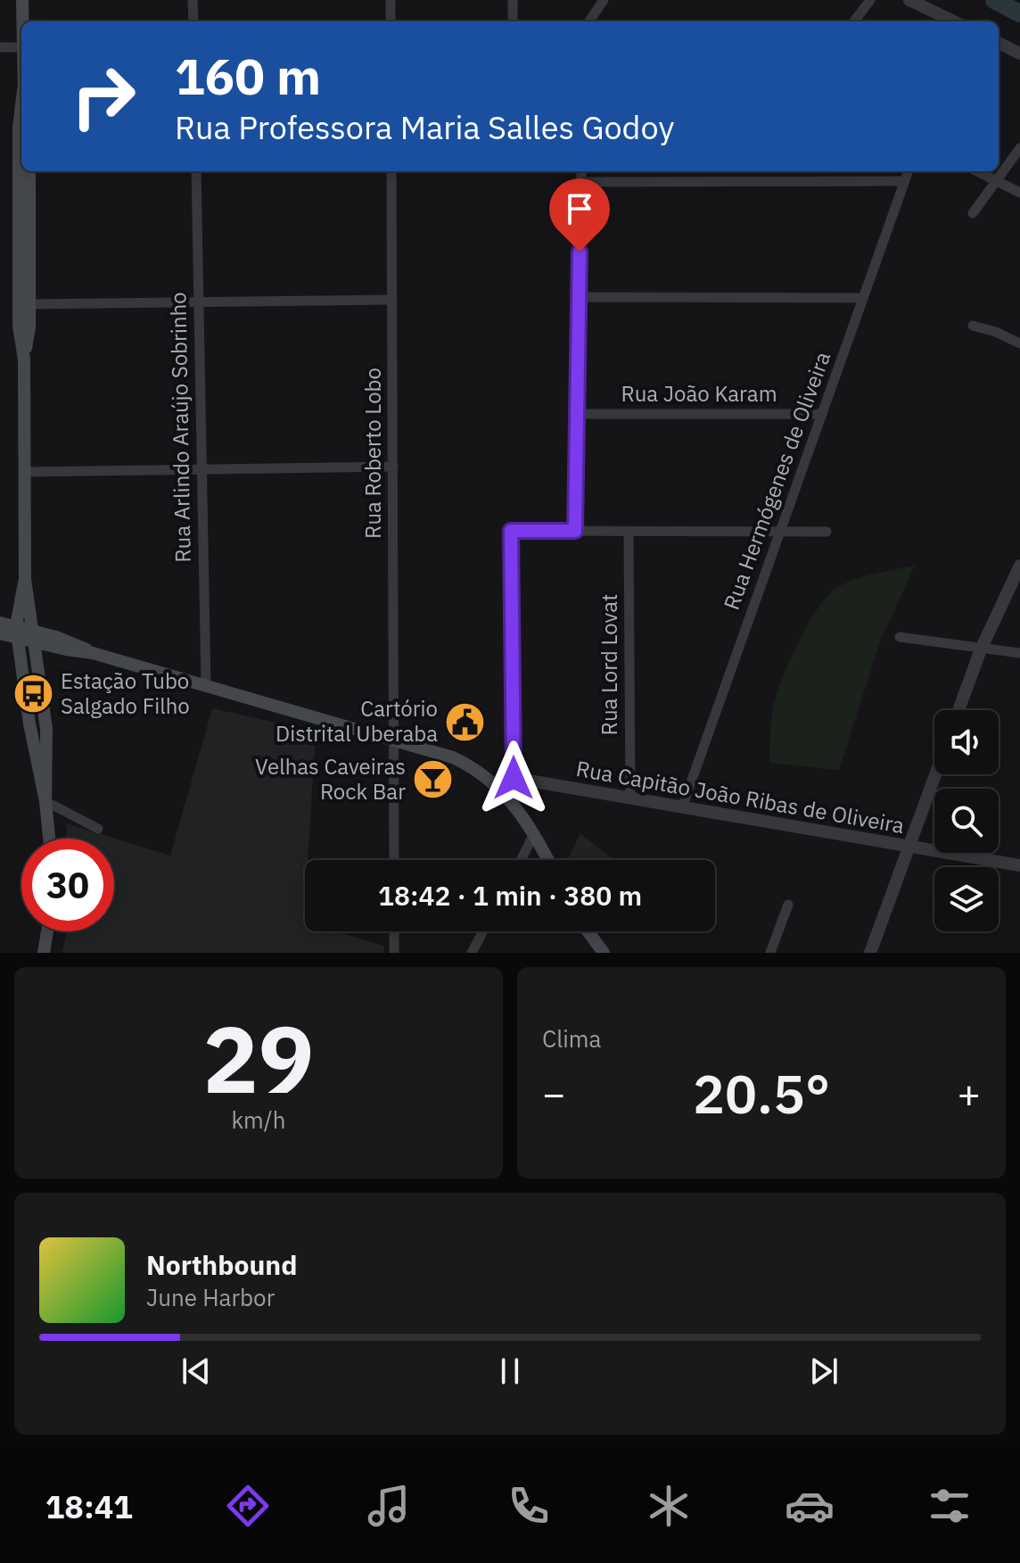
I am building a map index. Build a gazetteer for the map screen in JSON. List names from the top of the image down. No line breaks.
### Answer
{"streets":{"street":["Rua João Karam","Rua Arlindo Araújo Sobrinho","Rua Roberto Lobo","Rua Hermógenes de Oliveira","Rua Lord Lovat","Rua Capitão João Ribas de Oliveira"]},"crossings":[["Rua João Karam","Rua Hermógenes de Oliveira"],["Rua Hermógenes de Oliveira","Rua Capitão João Ribas de Oliveira"],["Rua Lord Lovat","Rua Capitão João Ribas de Oliveira"]],"places":{"bus stop":["Estação Tubo Salgado Filho"],"public building":["Cartório Distrital Uberaba"],"bar":["Velhas Caveiras Rock Bar"]},"page":{"turn":["160 m","Rua Professora Maria Salles Godoy"],"limit":"30","trip":"18:42 · 1 min · 380 m","tile":[["29","km/h"],"Clima"],"heat":["−","20.5°","+"],"song":["Northbound","June Harbor"],"tabs":"18:41"}}
